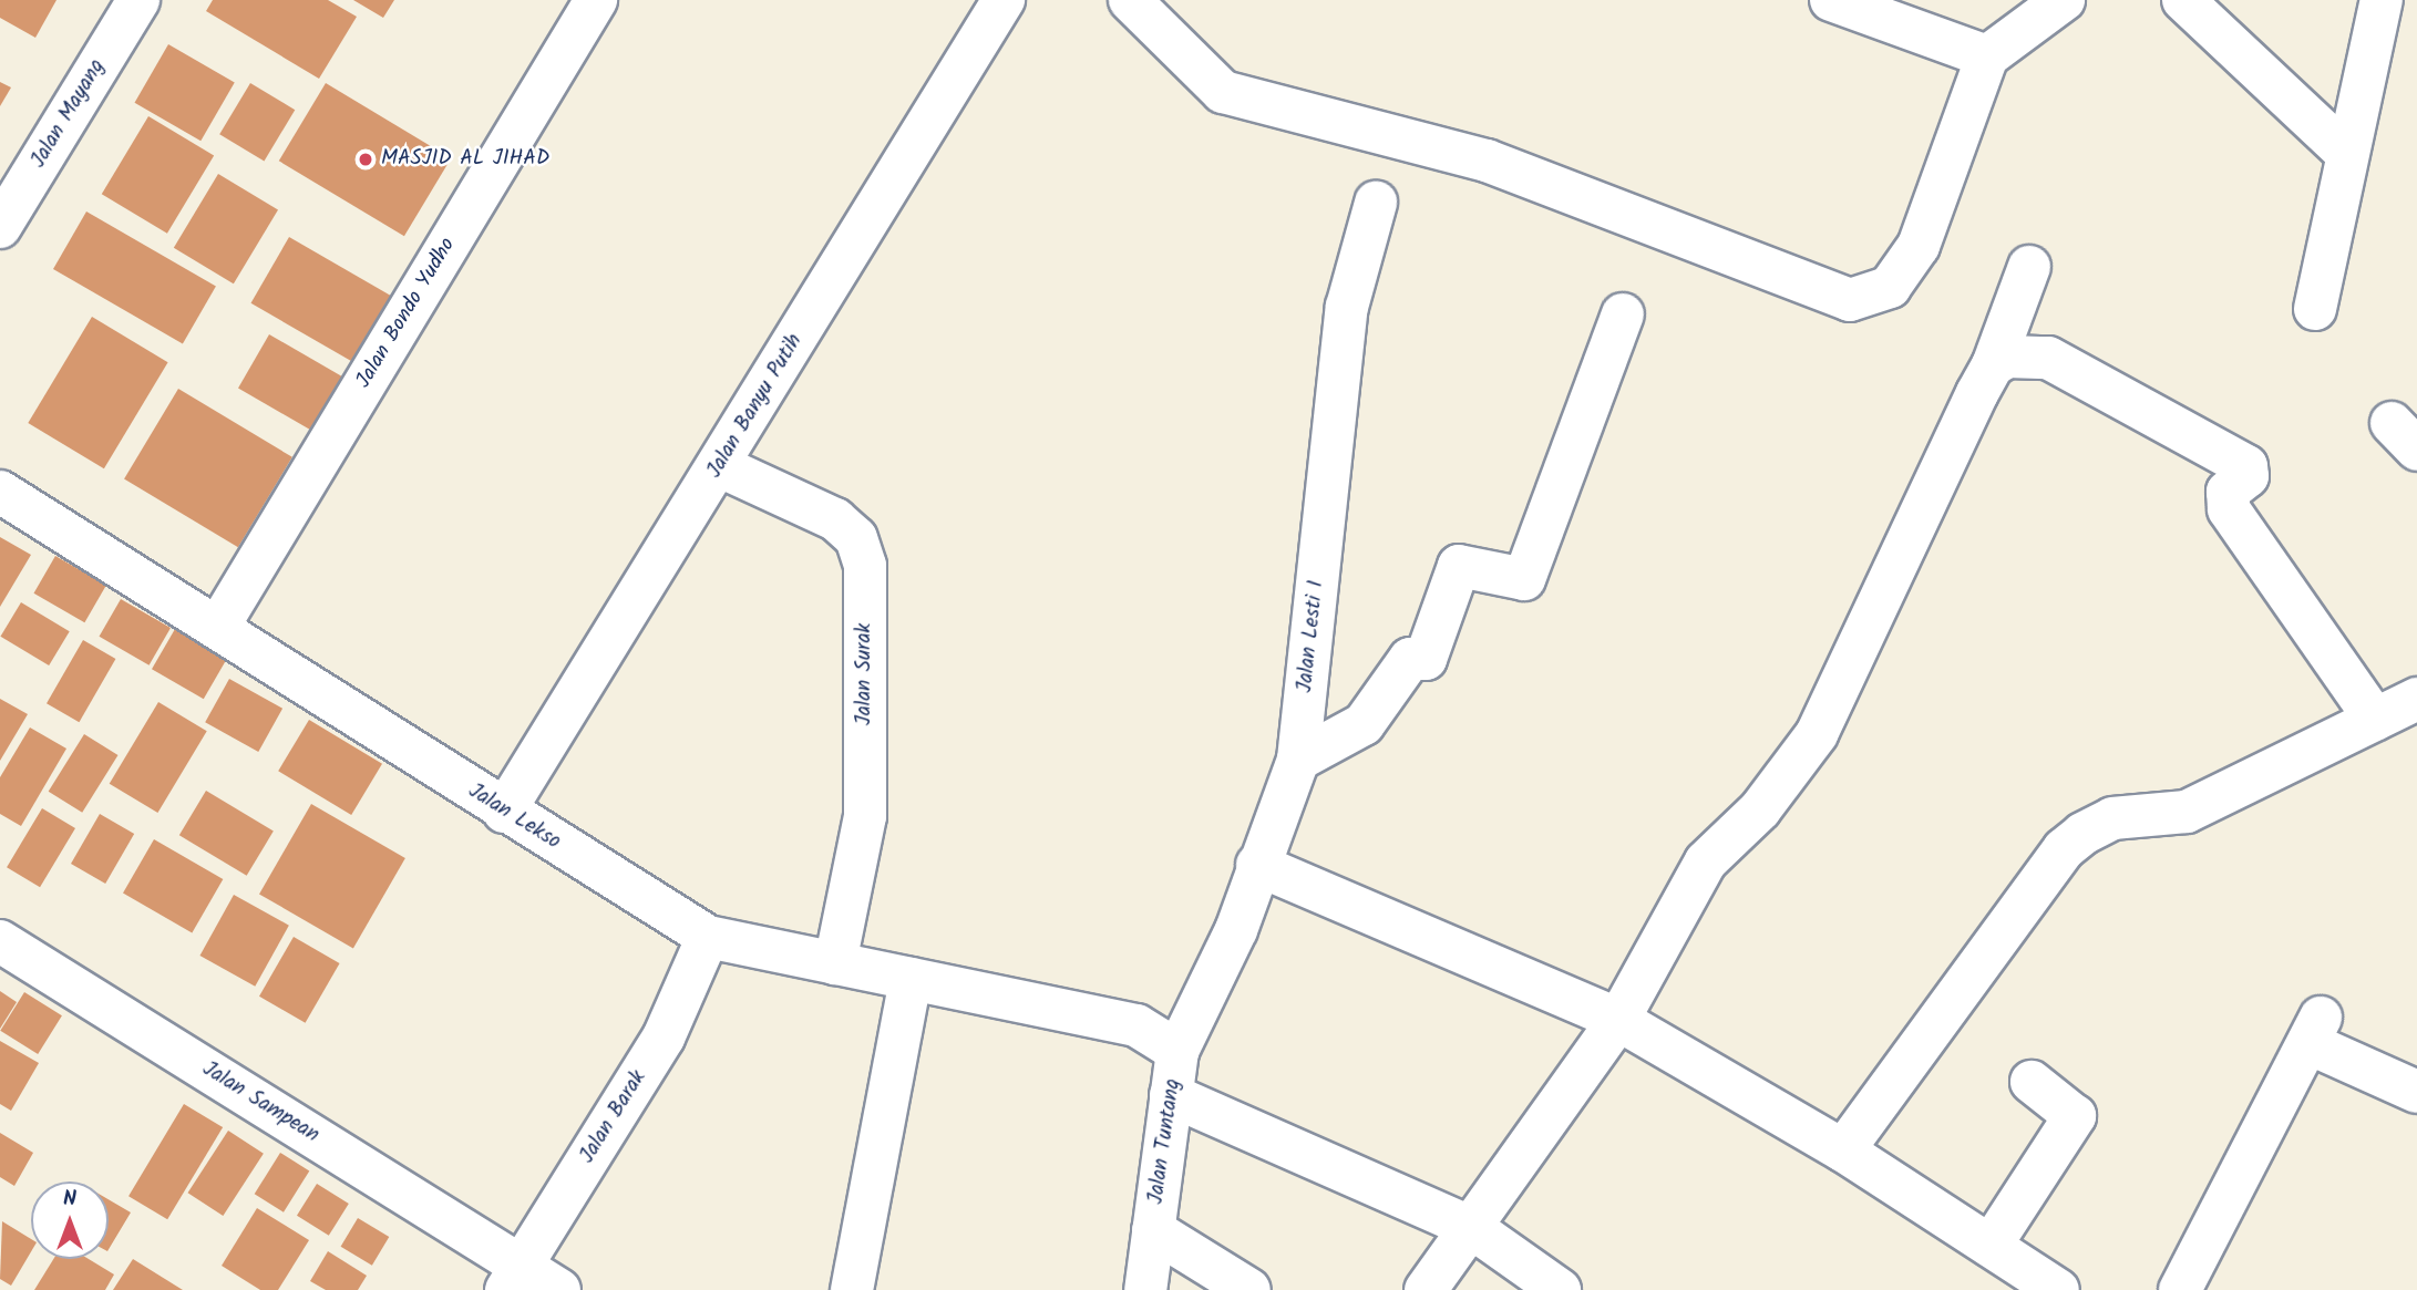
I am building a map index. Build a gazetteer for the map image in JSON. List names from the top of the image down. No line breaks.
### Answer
{"streets":{"street":["Jalan Mayang","Jalan Bondo Yudho","Jalan Banyu Putih","Jalan Lesti I","Jalan Surak","Jalan Lekso","Jalan Sampean","Jalan Barak","Jalan Tuntang"]},"crossings":[["Jalan Bondo Yudho","Jalan Lekso"],["Jalan Banyu Putih","Jalan Surak"],["Jalan Banyu Putih","Jalan Lekso"],["Jalan Lesti I","Jalan Tuntang"],["Jalan Surak","Jalan Lekso"],["Jalan Lekso","Jalan Barak"],["Jalan Lekso","Jalan Tuntang"],["Jalan Sampean","Jalan Barak"]],"places":["MASJID AL JIHAD"],"north":"top"}
